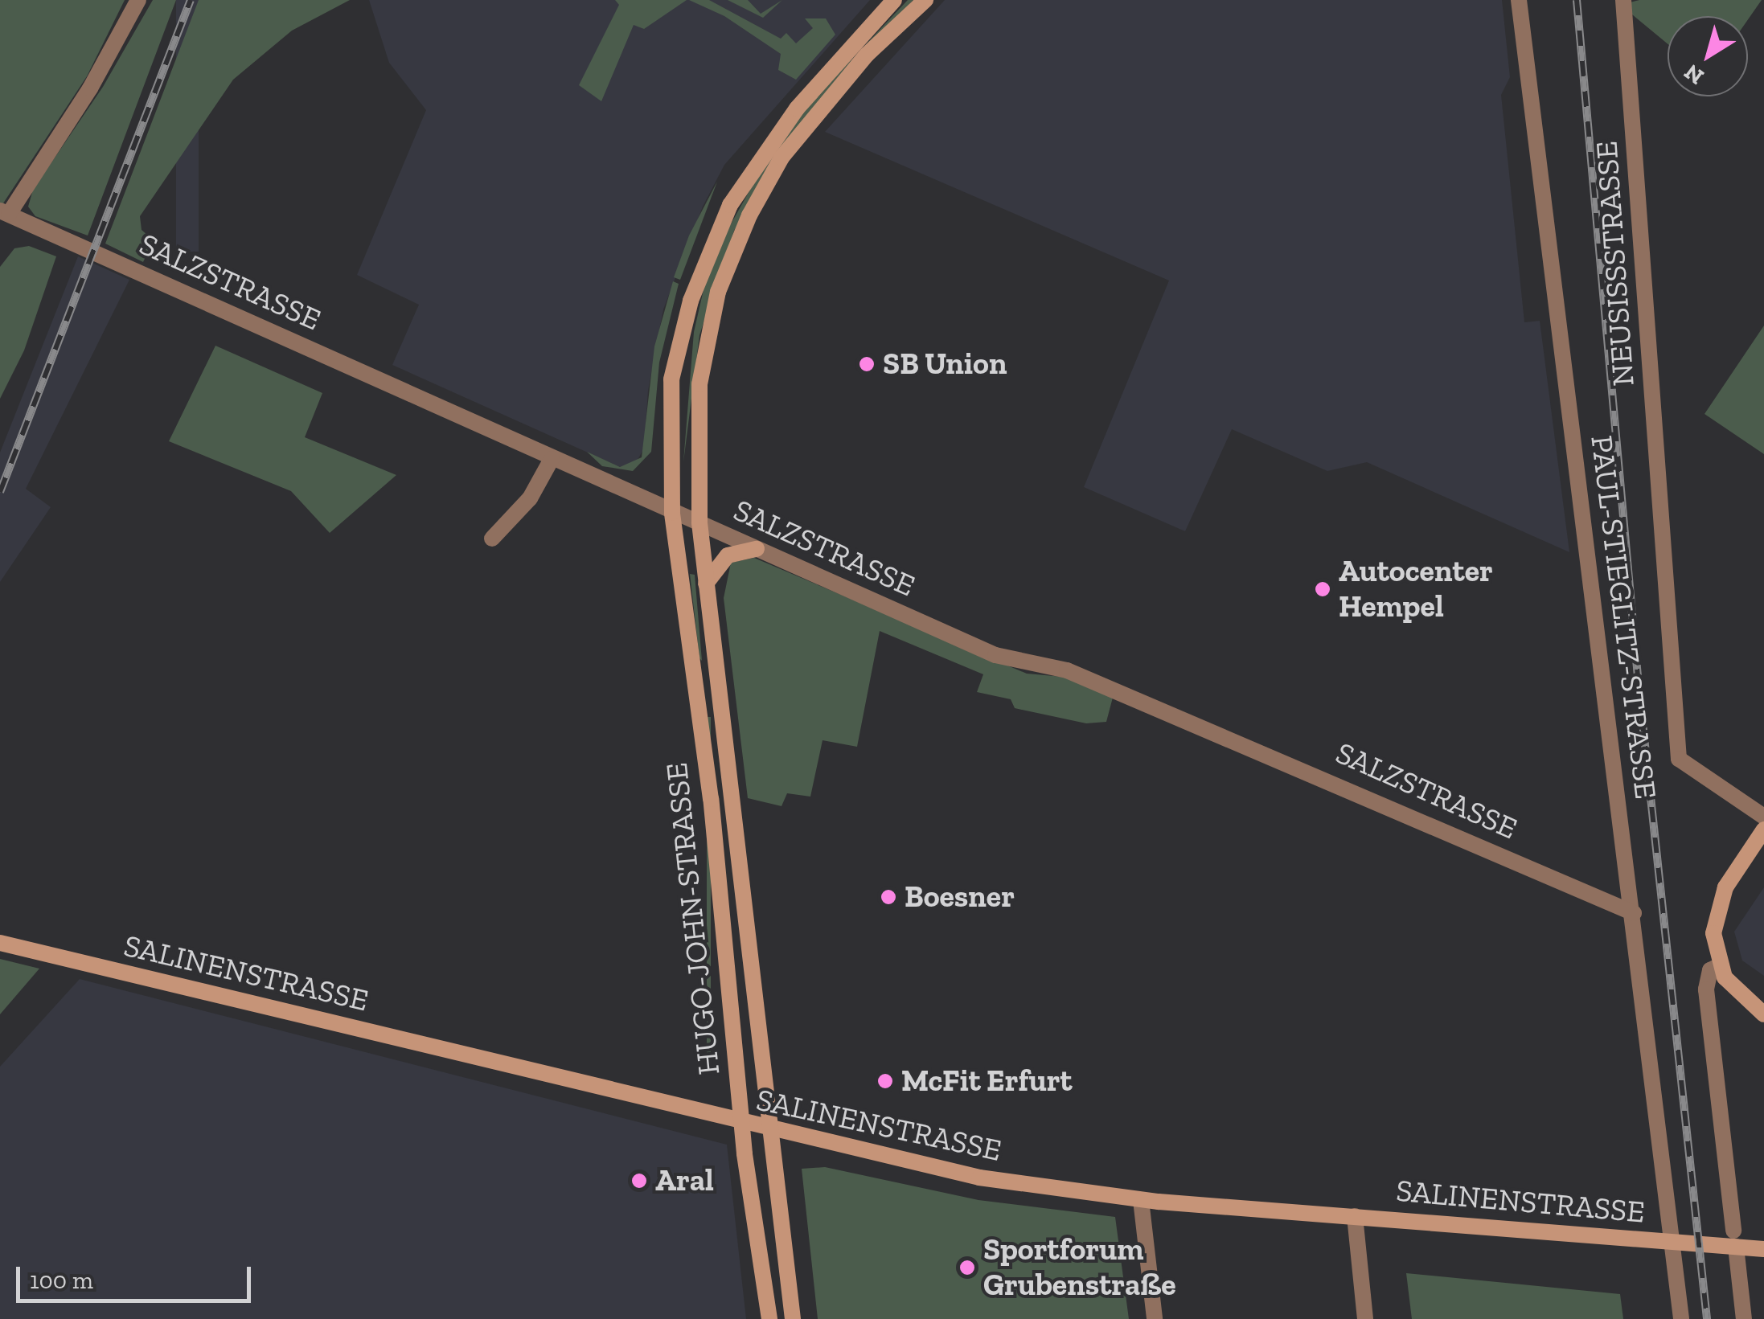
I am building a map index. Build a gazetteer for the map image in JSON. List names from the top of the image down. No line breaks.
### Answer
{"streets":{"main road":["HUGO-JOHN-STRASSE","SALINENSTRASSE"],"street":["NEUSISSSTRASSE","SALZSTRASSE","PAUL-STIEGLITZ-STRASSE"]},"crossings":[["SALZSTRASSE","PAUL-STIEGLITZ-STRASSE"],["SALZSTRASSE","HUGO-JOHN-STRASSE"],["PAUL-STIEGLITZ-STRASSE","SALINENSTRASSE"],["HUGO-JOHN-STRASSE","SALINENSTRASSE"]],"places":["SB Union","Autocenter Hempel","Boesner","McFit Erfurt","Aral","Sportforum Grubenstraße"],"scale_bar":"100 m","north":"bottom left"}
